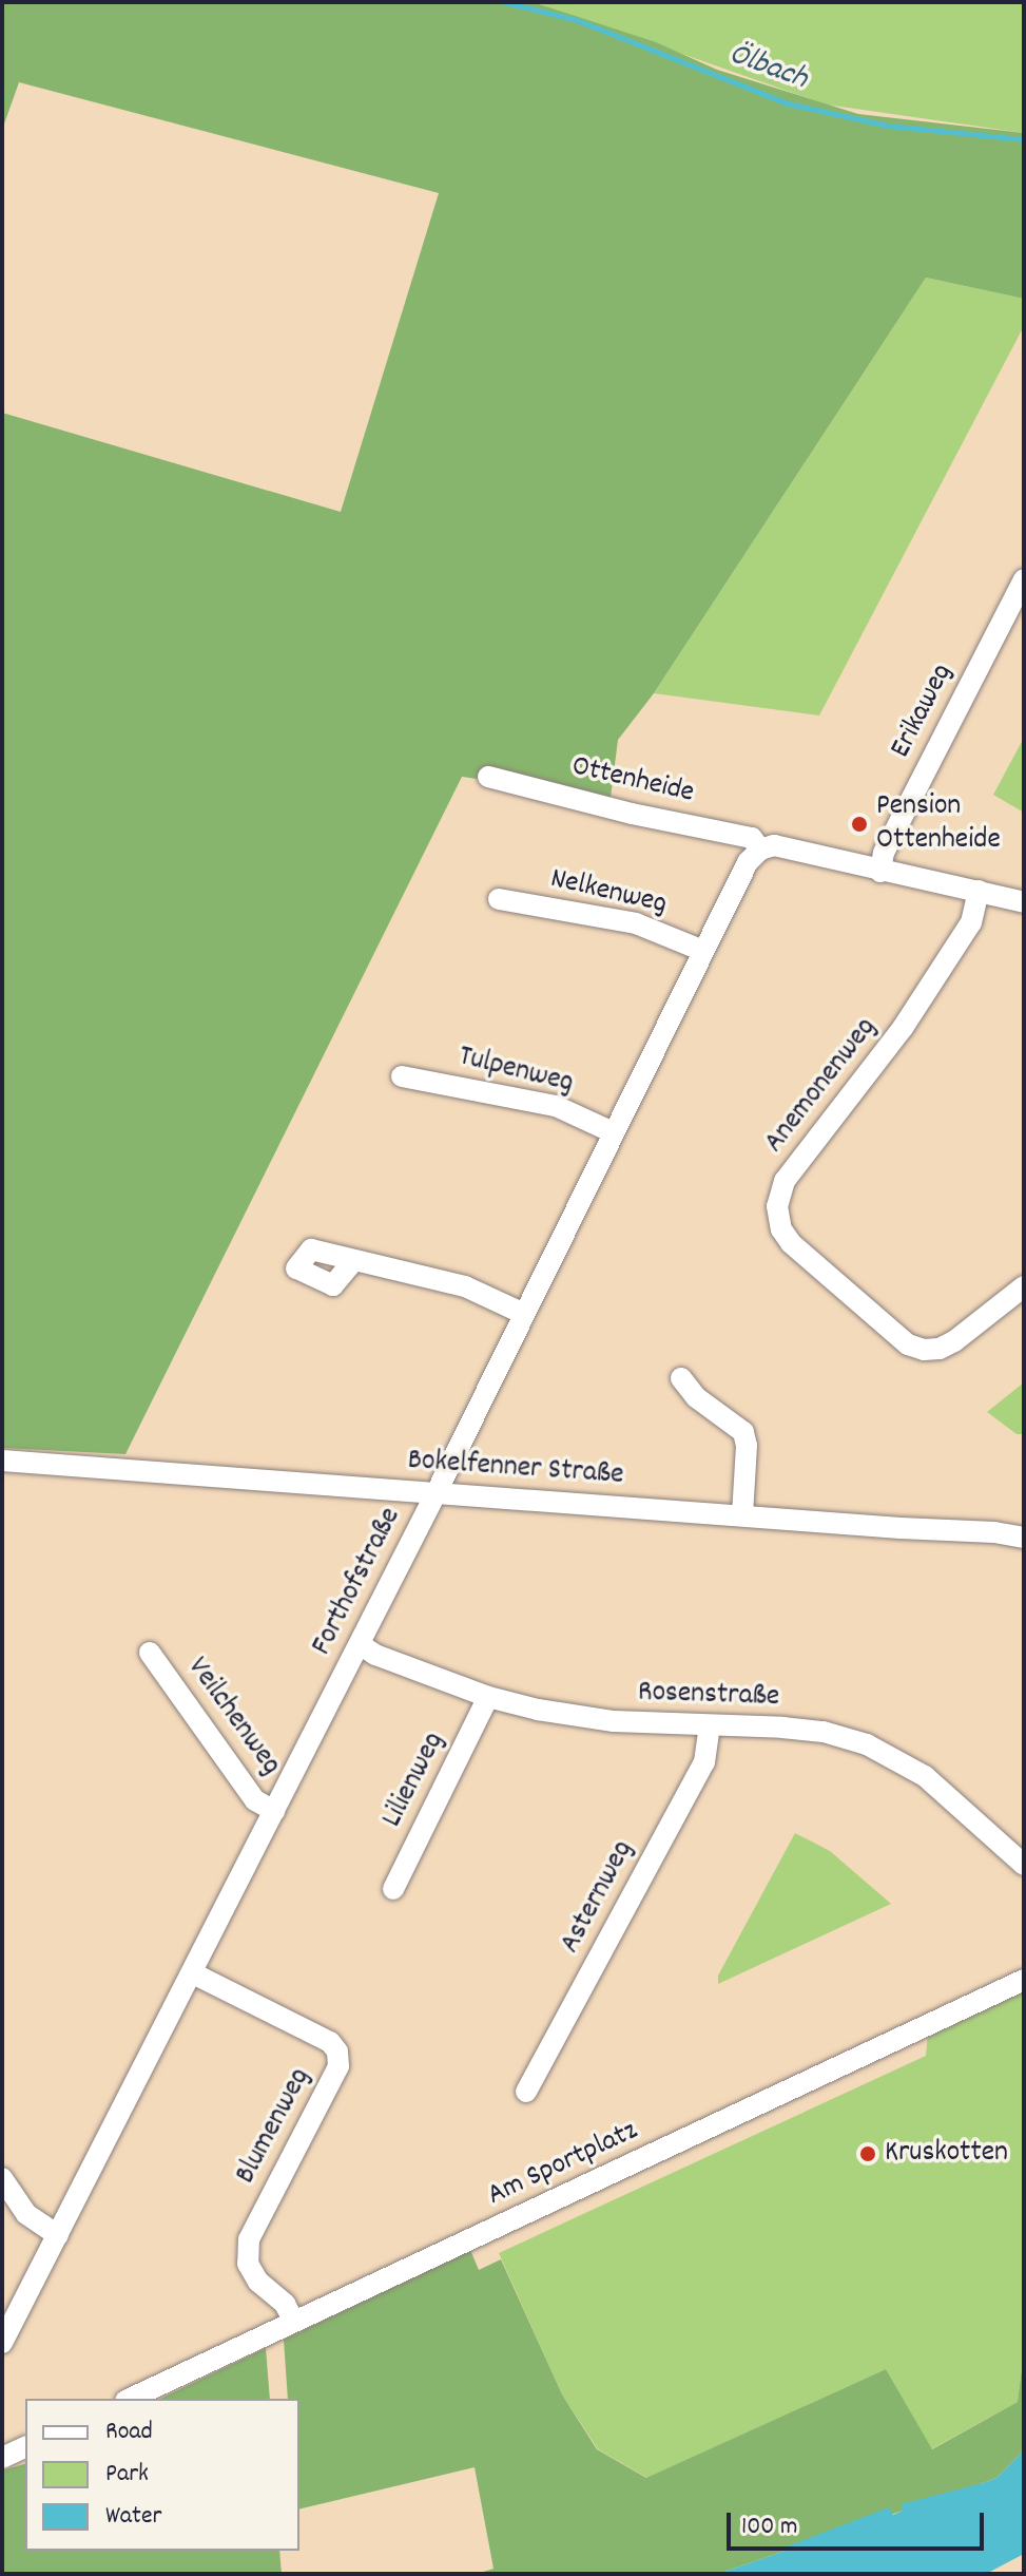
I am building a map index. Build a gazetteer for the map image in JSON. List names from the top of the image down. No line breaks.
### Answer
{"streets":{"street":["Erikaweg","Ottenheide","Nelkenweg","Tulpenweg","Anemonenweg","Bokelfenner Straße","Forthofstraße","Rosenstraße","Veilchenweg","Lilienweg","Asternweg","Blumenweg","Am Sportplatz"]},"crossings":[["Erikaweg","Ottenheide"],["Ottenheide","Anemonenweg"],["Nelkenweg","Forthofstraße"],["Tulpenweg","Forthofstraße"],["Bokelfenner Straße","Forthofstraße"],["Forthofstraße","Rosenstraße"],["Forthofstraße","Veilchenweg"],["Forthofstraße","Blumenweg"],["Rosenstraße","Lilienweg"],["Rosenstraße","Asternweg"],["Blumenweg","Am Sportplatz"]],"water":["Ölbach"],"places":["Pension Ottenheide","Kruskotten"],"legend":["Road","Park","Water"],"scale_bar":"100 m"}
